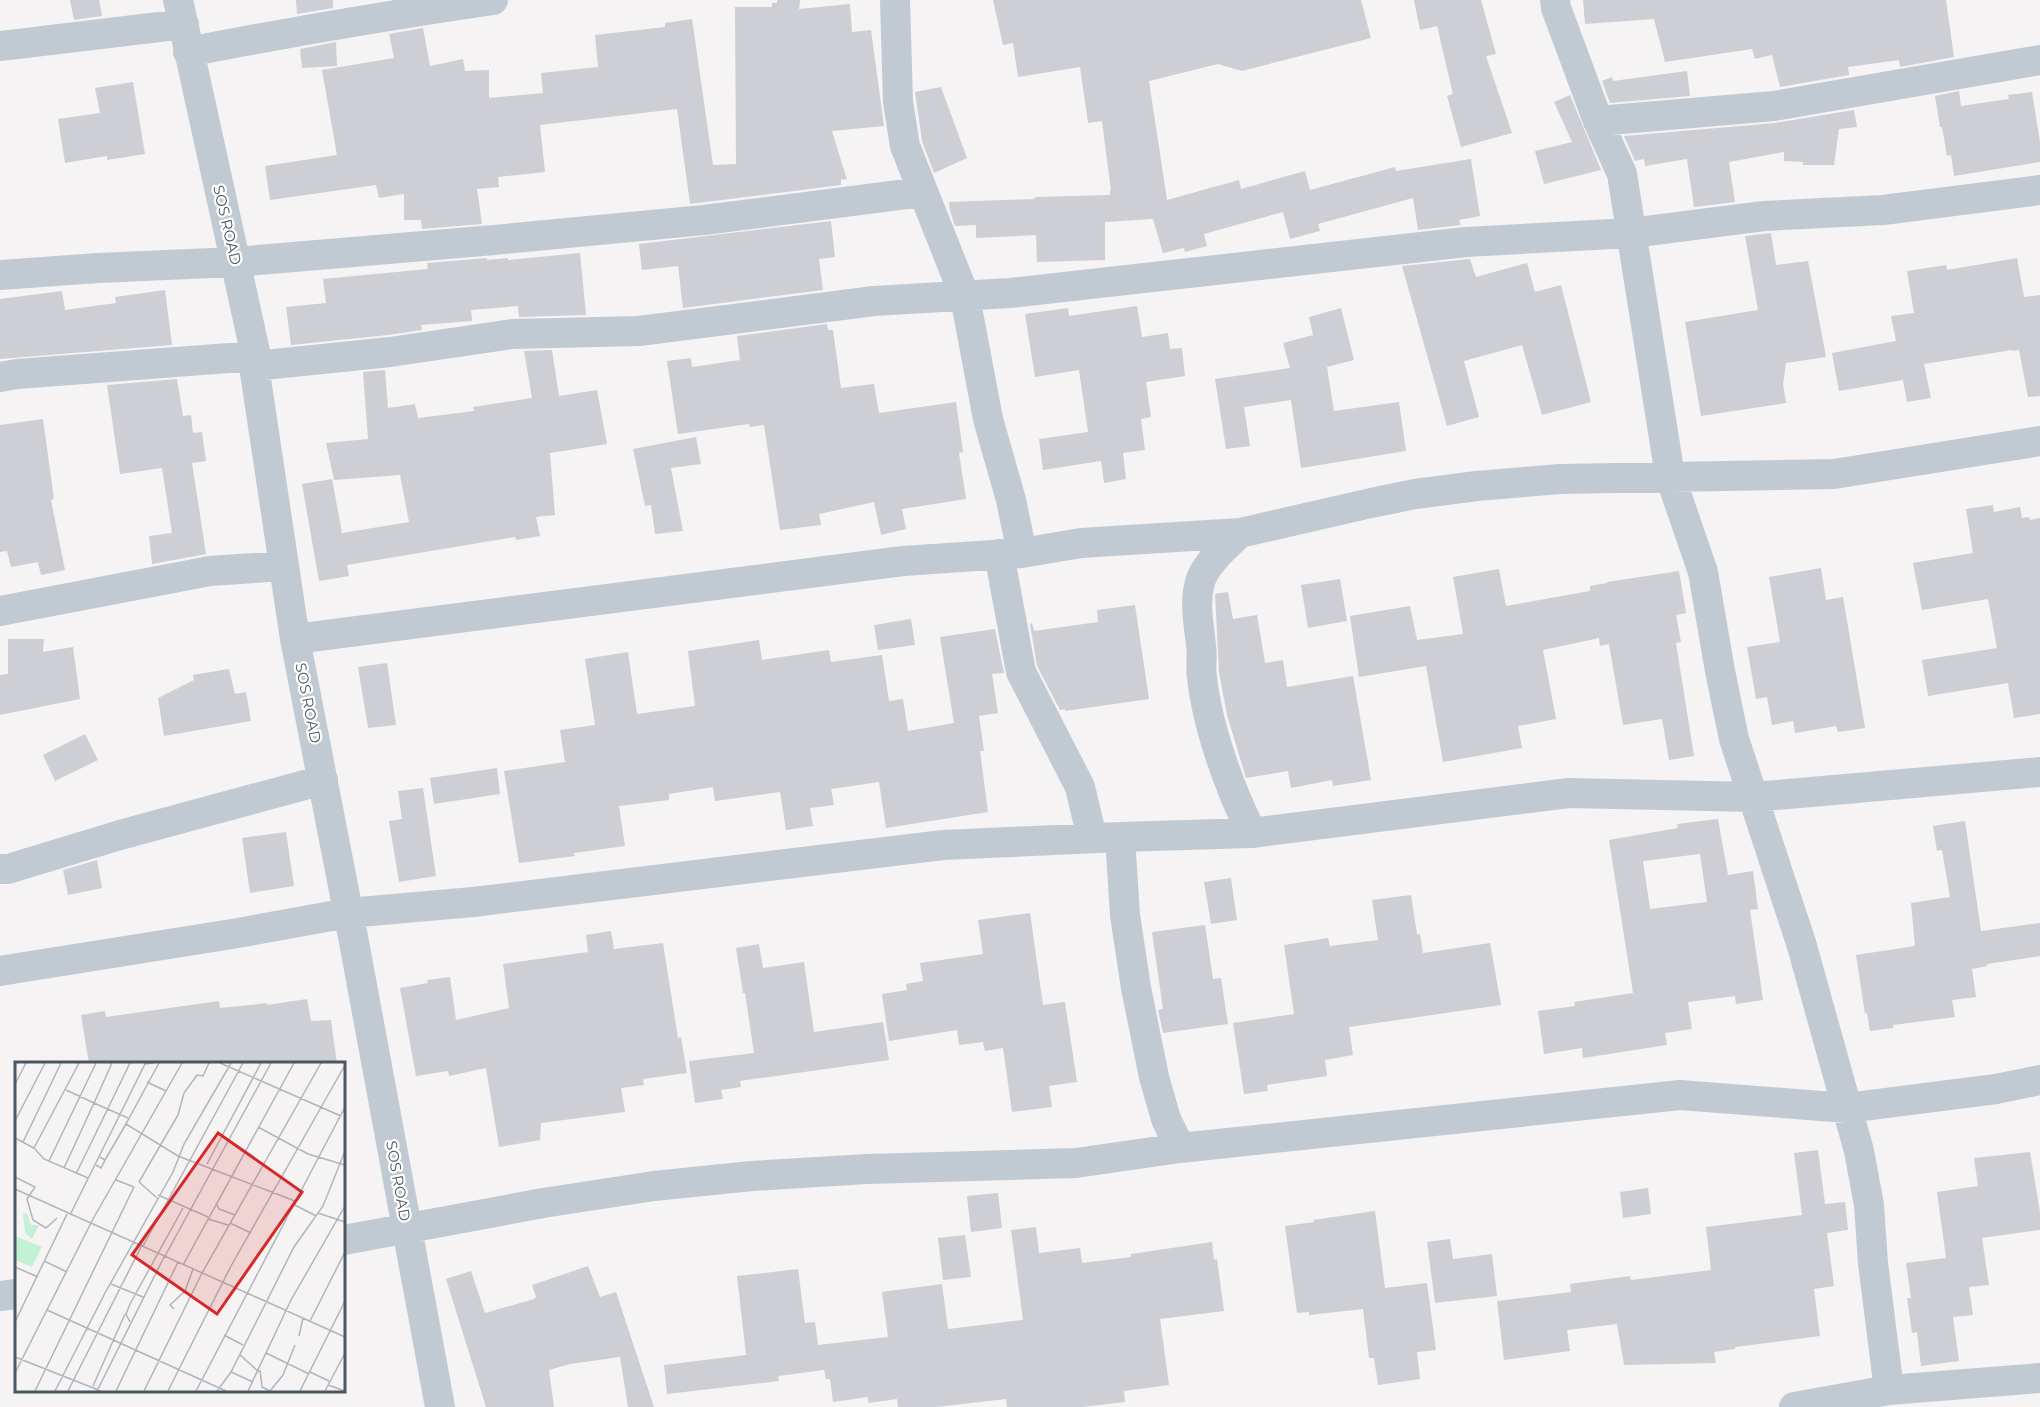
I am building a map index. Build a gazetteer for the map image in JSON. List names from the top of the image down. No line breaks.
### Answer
{"streets":{"street":["SOS ROAD"]}}
